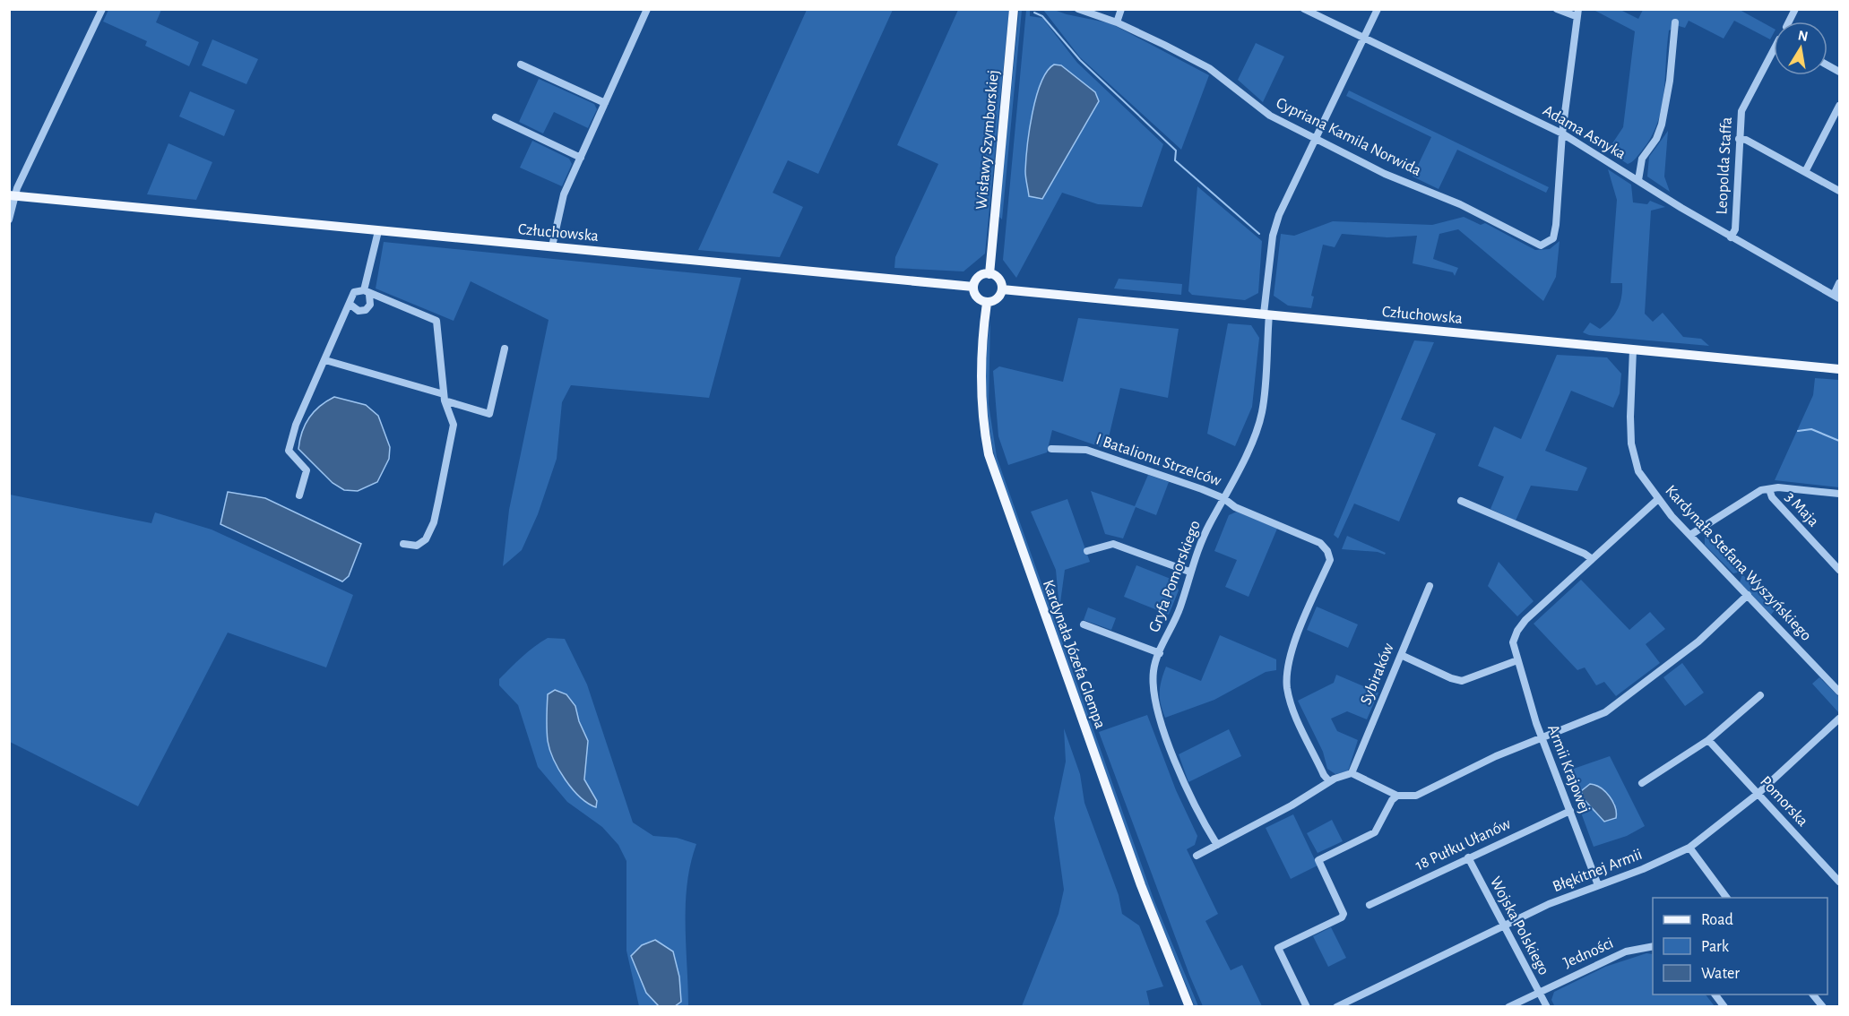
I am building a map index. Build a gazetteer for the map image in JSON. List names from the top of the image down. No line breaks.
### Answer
{"streets":{"main road":["Wisławy Szymborskiej","Człuchowska","Kardynała Józefa Glempa"],"street":["Adama Asnyka","Cypriana Kamila Norwida","Leopolda Staffa","I Batalionu Strzelców","3 Maja","Kardynała Stefana Wyszyńskiego","Gryfa Pomorskiego","Sybiraków","Armii Krajowej","Pomorska","18 Pułku Ułanów","Błękitnej Armii","Wojska Polskiego","Jedności"]},"crossings":[["Adama Asnyka","Cypriana Kamila Norwida"],["Adama Asnyka","Leopolda Staffa"],["Adama Asnyka","Gryfa Pomorskiego"],["Cypriana Kamila Norwida","Gryfa Pomorskiego"],["Wisławy Szymborskiej","Człuchowska"],["Wisławy Szymborskiej","Kardynała Józefa Glempa"],["Człuchowska","Kardynała Stefana Wyszyńskiego"],["Człuchowska","Gryfa Pomorskiego"],["Człuchowska","Kardynała Józefa Glempa"],["I Batalionu Strzelców","Gryfa Pomorskiego"],["Kardynała Stefana Wyszyńskiego","Armii Krajowej"],["Armii Krajowej","18 Pułku Ułanów"],["Armii Krajowej","Błękitnej Armii"],["Pomorska","Błękitnej Armii"],["18 Pułku Ułanów","Wojska Polskiego"],["Błękitnej Armii","Wojska Polskiego"],["Wojska Polskiego","Jedności"]],"legend":["Road","Park","Water"],"north":"top"}
